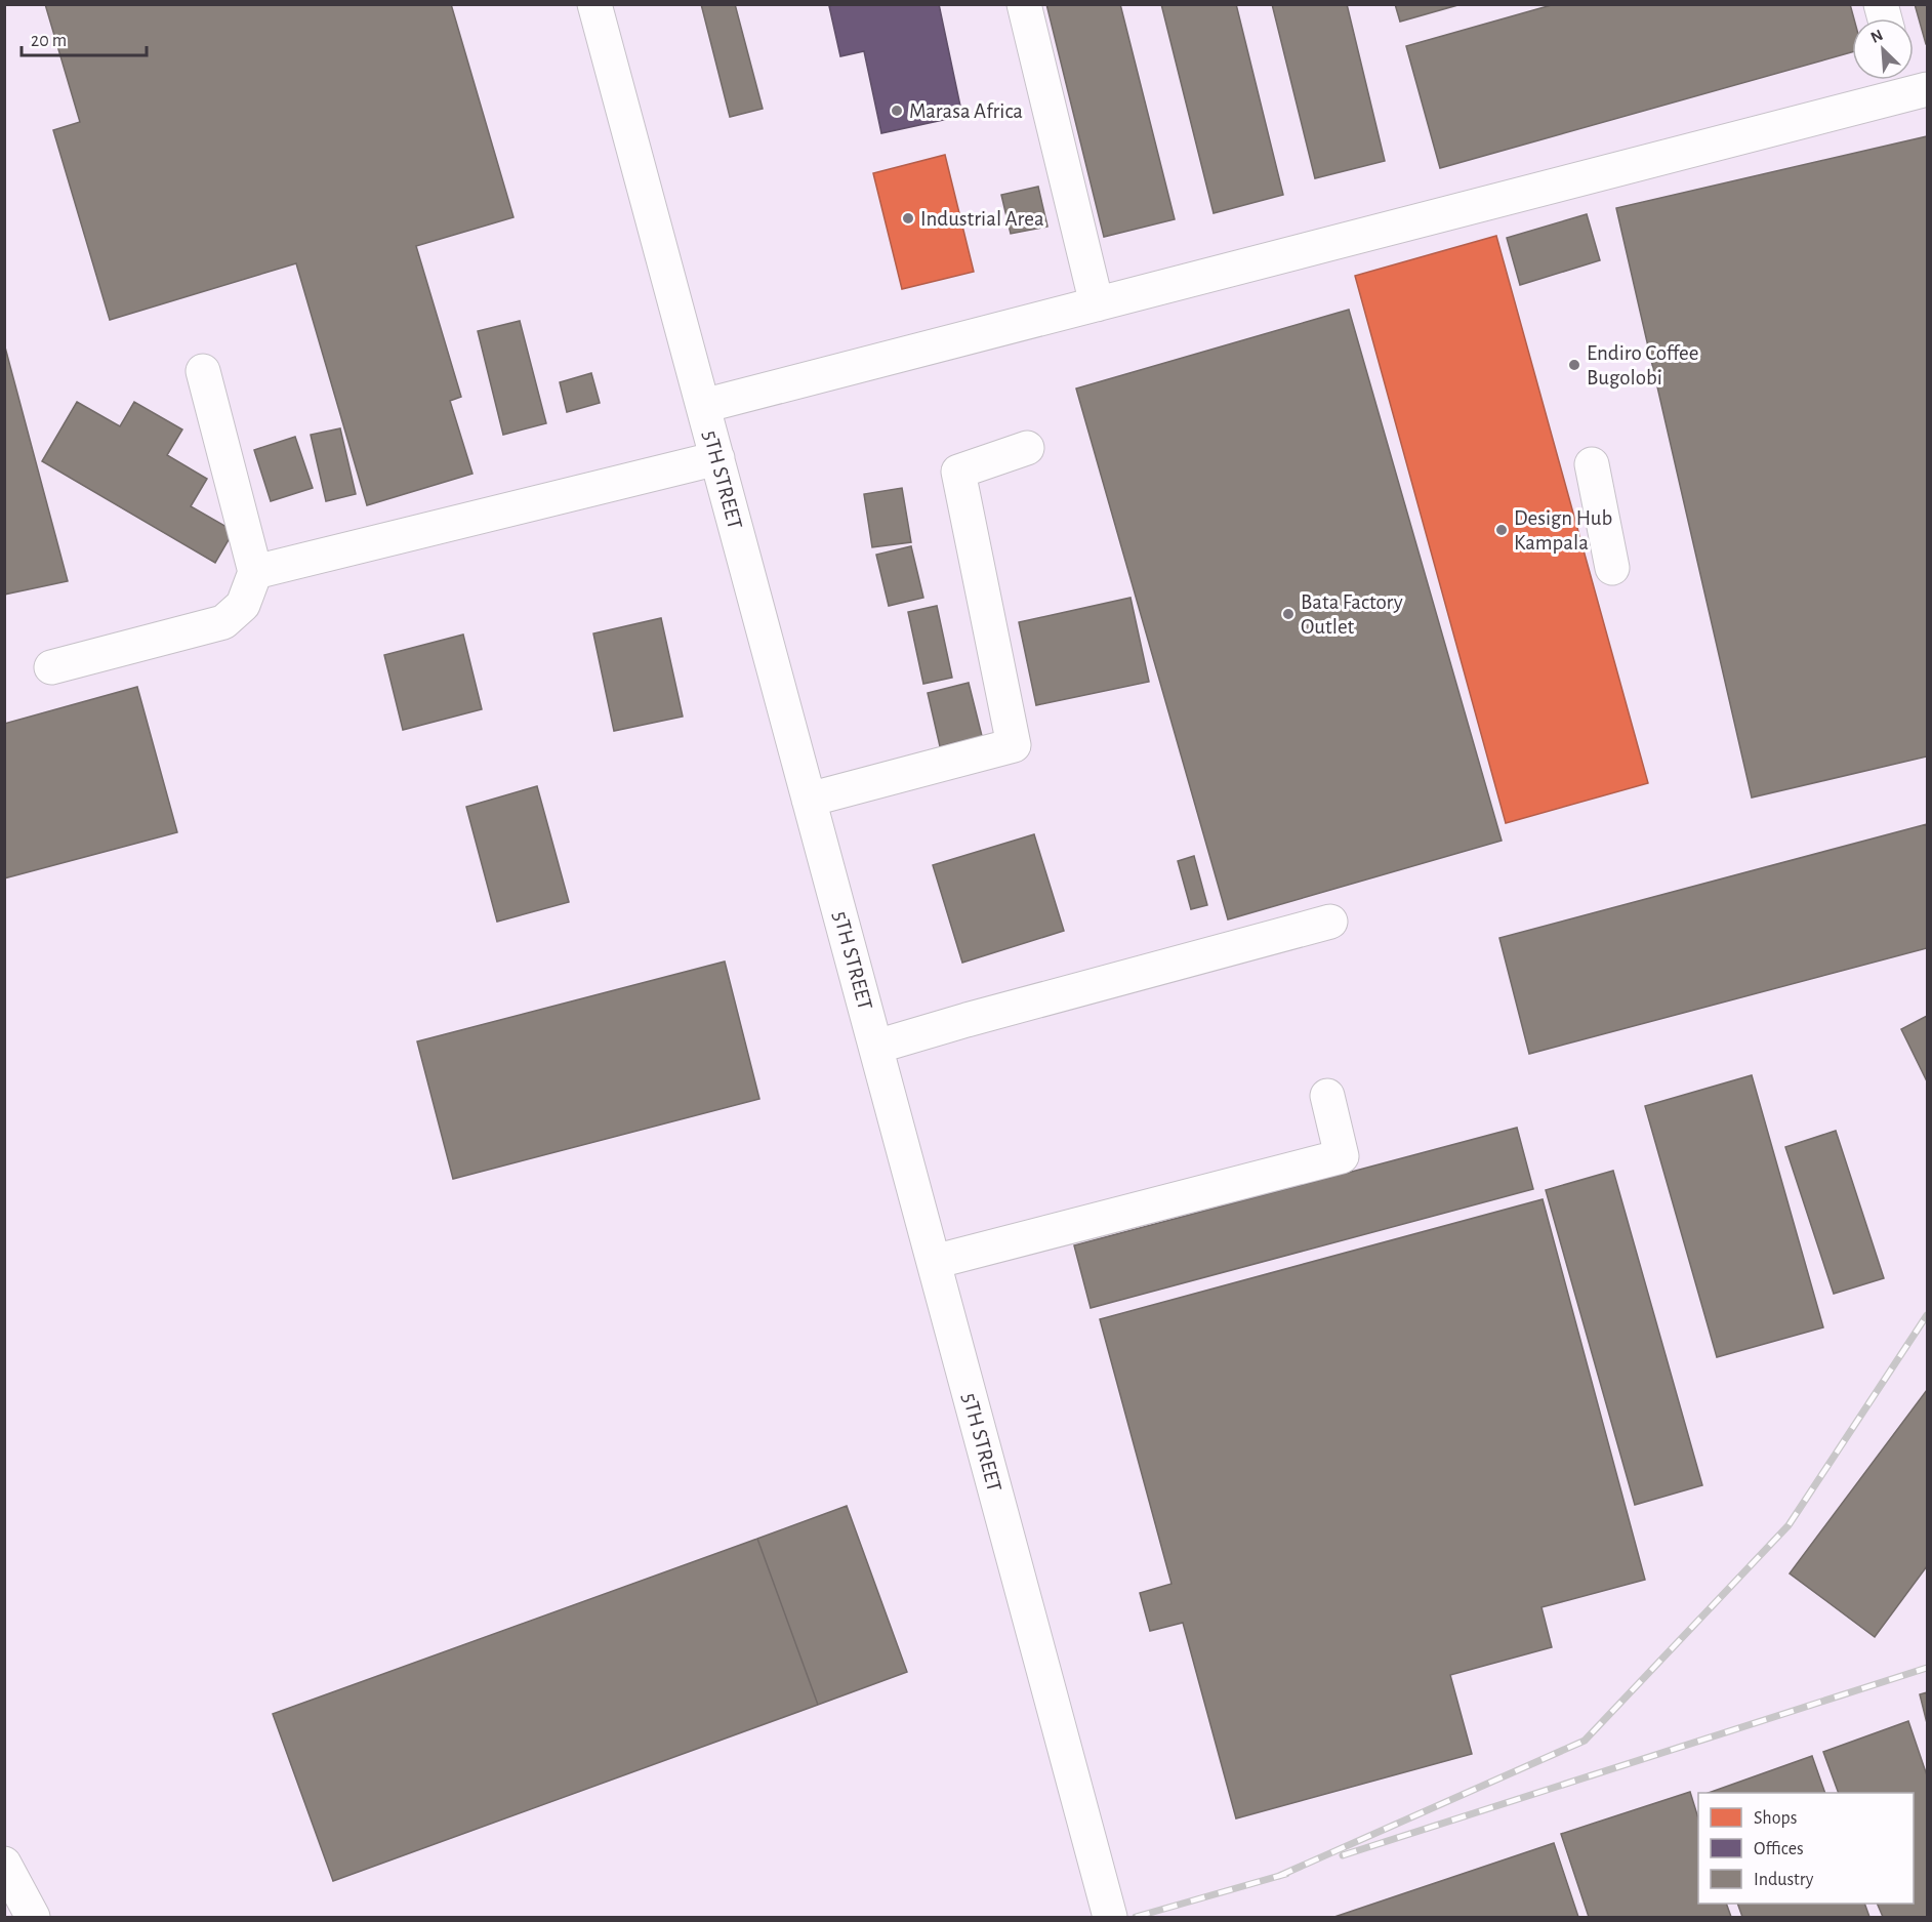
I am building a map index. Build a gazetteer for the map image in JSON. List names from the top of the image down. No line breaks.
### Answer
{"streets":{"street":["5TH STREET"]},"places":["Marasa Africa","Industrial Area","Endiro Coffee Bugolobi","Design Hub Kampala","Bata Factory Outlet"],"legend":["Shops","Offices","Industry"],"scale_bar":"20 m","north":"top left"}
